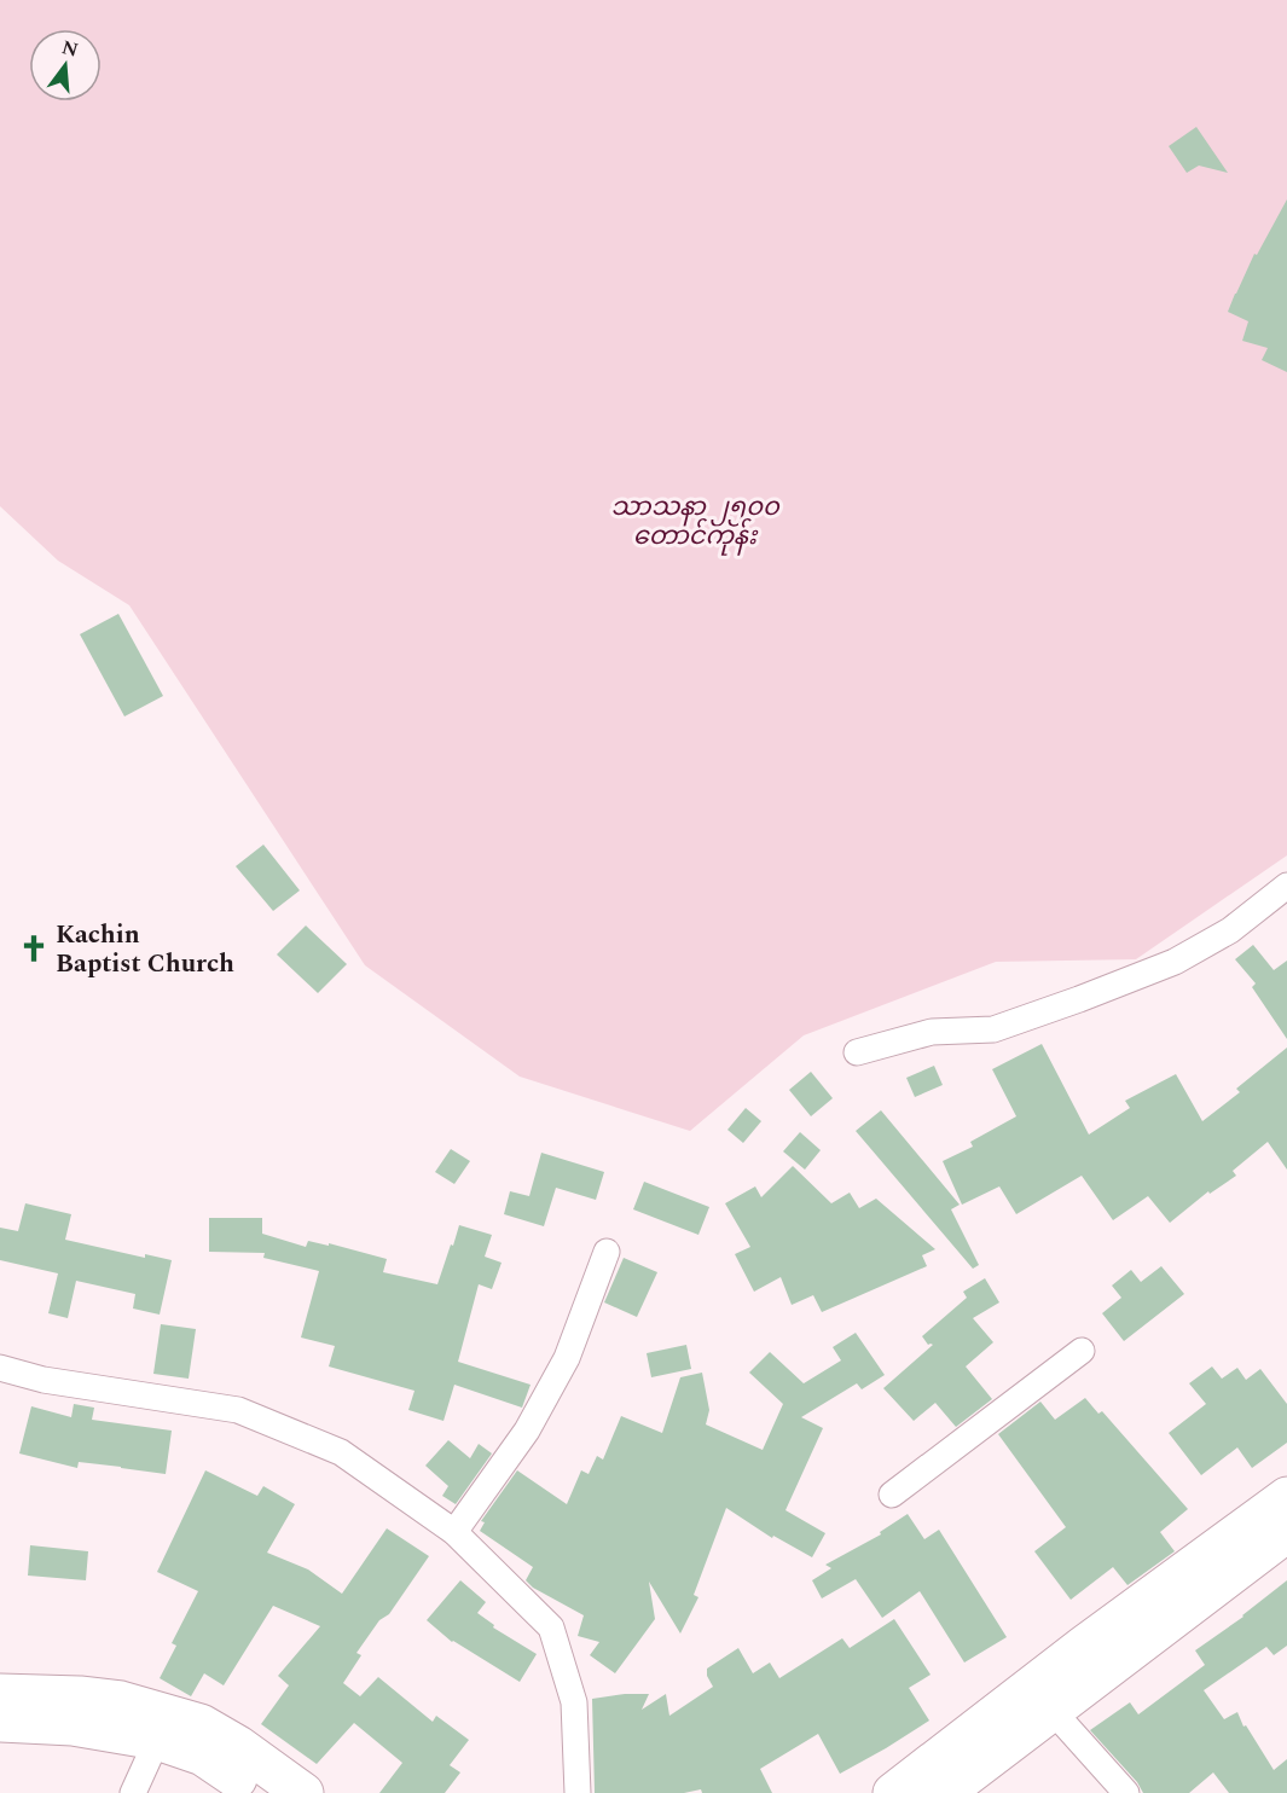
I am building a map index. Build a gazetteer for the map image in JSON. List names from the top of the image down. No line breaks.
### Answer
{"parks":["သာသနာ ၂၅၀၀ တောင်ကုန်း"],"places":{"church":["Kachin Baptist Church"]},"north":"top"}
